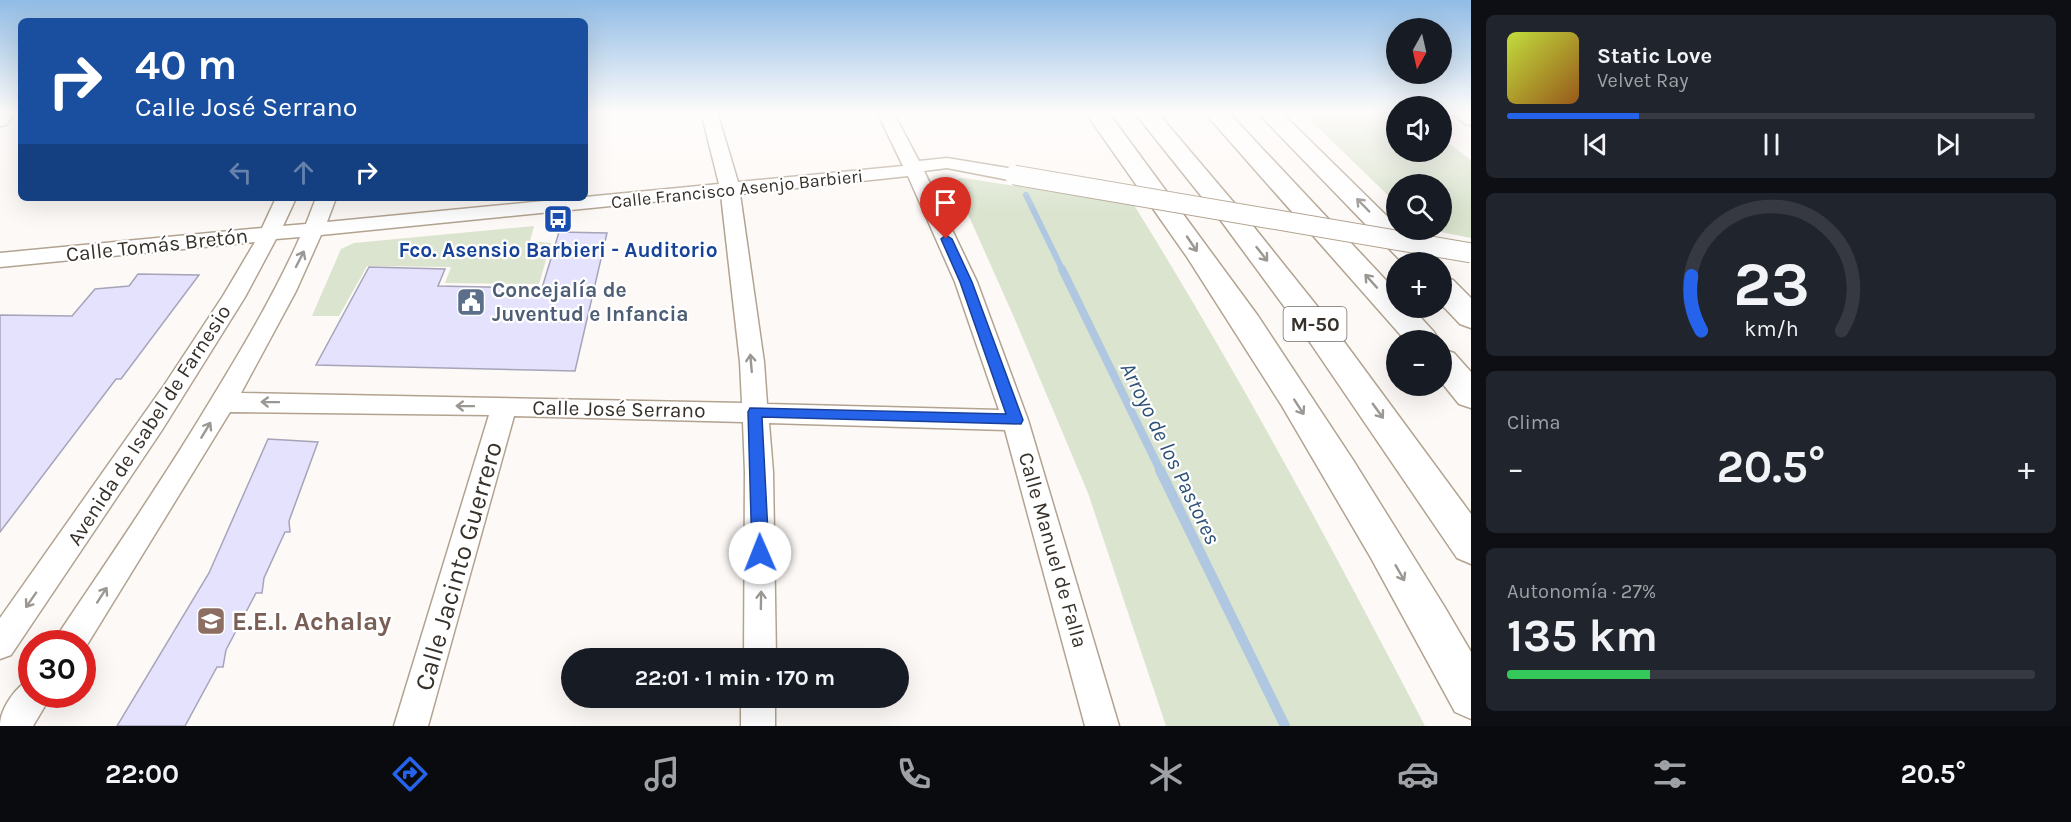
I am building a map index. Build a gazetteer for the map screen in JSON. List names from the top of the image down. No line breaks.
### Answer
{"streets":{"highway":["M-50"],"street":["Calle Francisco Asenjo Barbieri","Calle Tomás Bretón","Calle José Serrano","Avenida de Isabel de Farnesio","Calle Manuel de Falla","Calle Jacinto Guerrero"]},"crossings":[["Calle Francisco Asenjo Barbieri","Calle Tomás Bretón"],["Calle Francisco Asenjo Barbieri","Calle Manuel de Falla"],["Calle Tomás Bretón","Avenida de Isabel de Farnesio"],["Calle José Serrano","Calle Manuel de Falla"],["Calle José Serrano","Calle Jacinto Guerrero"]],"one_way":["Calle José Serrano"],"water":["Arroyo de los Pastores"],"places":{"bus stop":["Fco. Asensio Barbieri - Auditorio"],"public building":["Concejalía de Juventud e Infancia"],"school or university":["E.E.I. Achalay"]},"north":"bottom","page":{"map_buttons":["+","−"],"turn":["40 m","Calle José Serrano"],"song":["Static Love","Velvet Ray"],"tile":["Clima",["Autonomía · 27%","135 km"]],"heat":["−","20.5°","+"],"limit":"30","trip":"22:01 · 1 min · 170 m","tabs":["22:00","20.5°"],"gauge":["23","km/h"]}}
